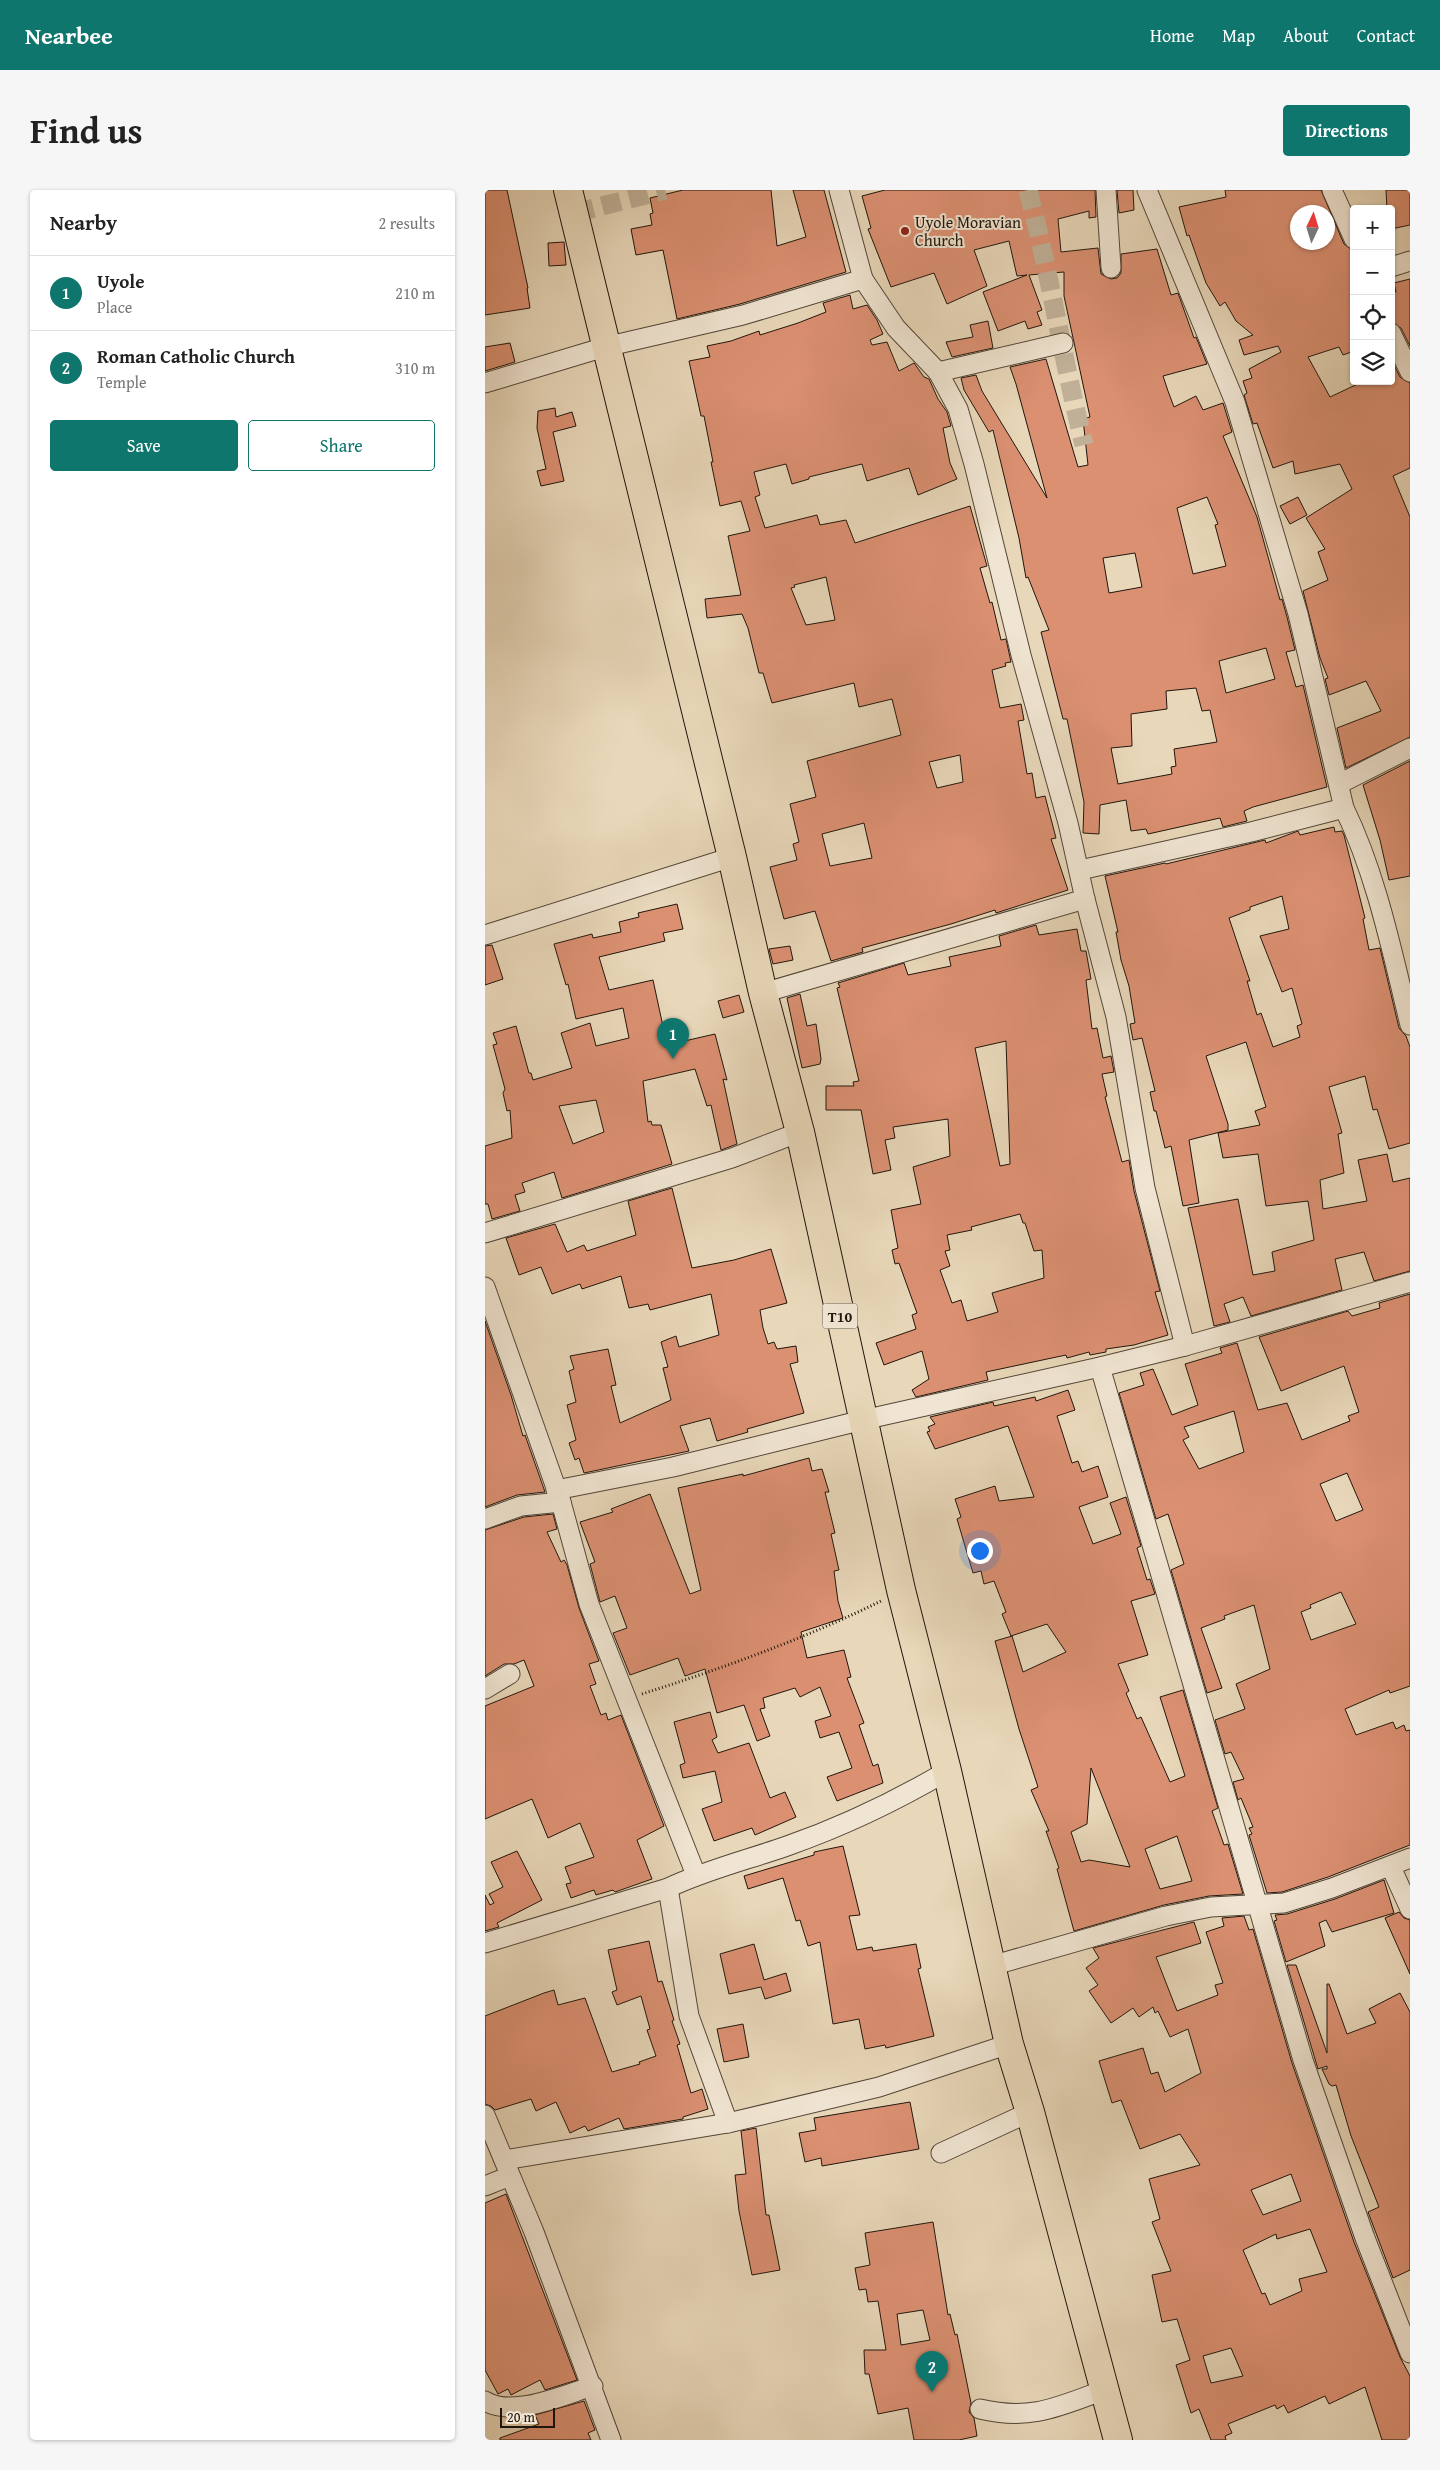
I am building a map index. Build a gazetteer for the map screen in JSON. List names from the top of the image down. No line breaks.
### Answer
{"streets":{"highway":["T10"]},"places":["Uyole Moravian Church"],"scale_bar":"20 m","north":"top","page":{"header":"Nearbee","nav":["Home","Map","About","Contact"],"title":"Find us","buttons":["Directions",["Save","Share"]],"heading":["Nearby","2 results"],"map_buttons":["+","−"],"list":[{"mark":"1","name":"Uyole","note":"Place","value":"210 m"},{"mark":"2","name":"Roman Catholic Church","note":"Temple","value":"310 m"}],"pins":["1","2"],"scale":"20 m"}}
